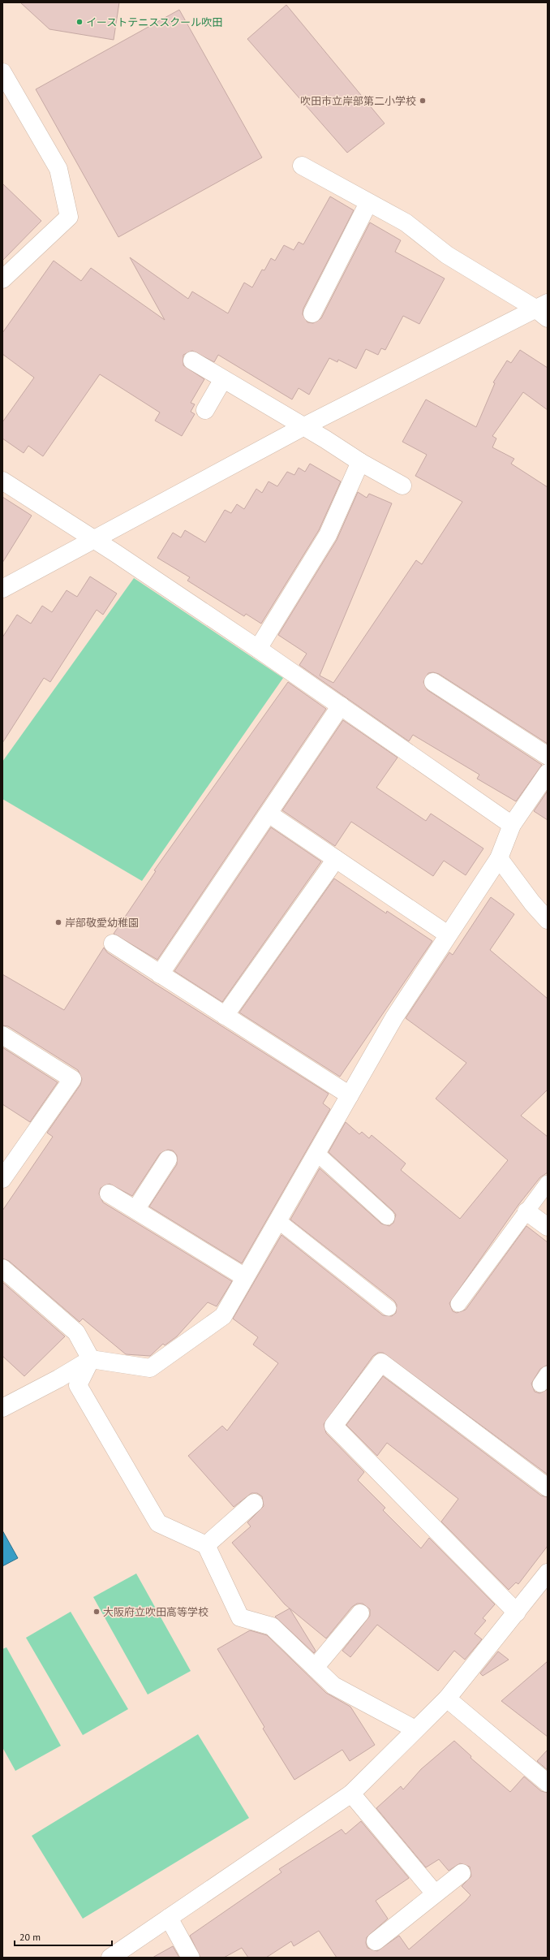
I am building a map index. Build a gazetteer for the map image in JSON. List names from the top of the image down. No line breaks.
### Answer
{"places":["イーストテニススクール吹田","吹田市立岸部第二小学校","岸部敬愛幼稚園","大阪府立吹田高等学校"],"scale_bar":"20 m"}
